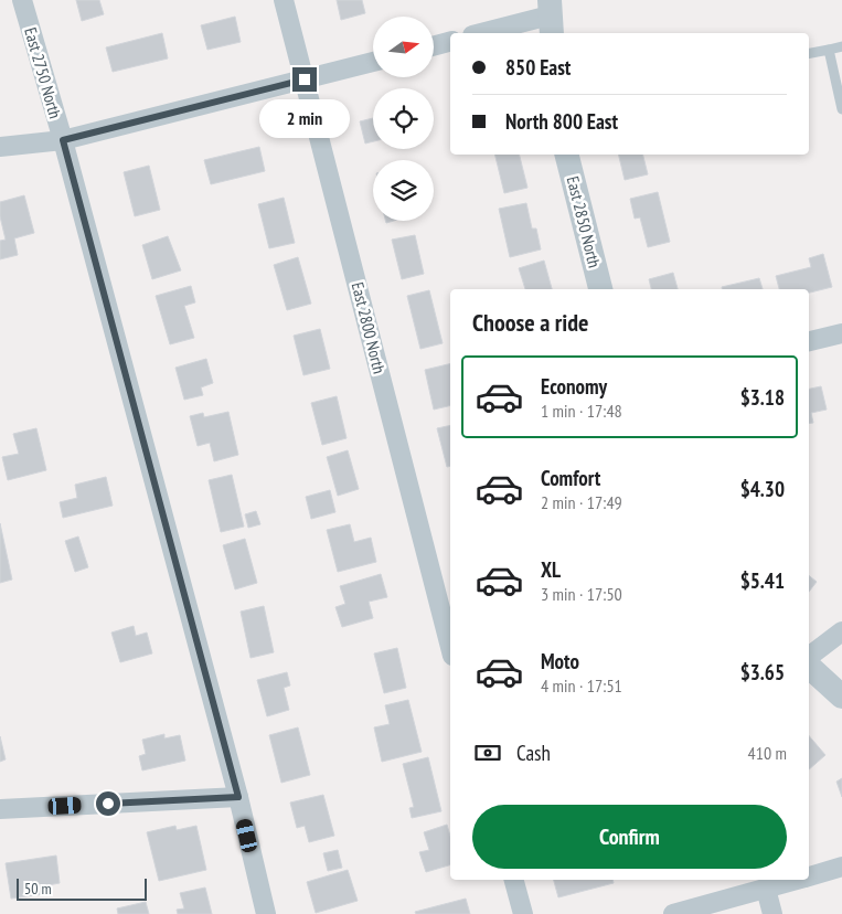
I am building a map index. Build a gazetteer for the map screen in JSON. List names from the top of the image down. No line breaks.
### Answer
{"streets":{"street":["East 2750 North","East 2850 North","East 2800 North"]},"scale_bar":"50 m","north":"right","page":{"banner":["850 East","North 800 East"],"bubble":"2 min","heading":"Choose a ride","list":[{"name":"Economy","note":"1 min · 17:48","value":"$3.18"},{"name":"Comfort","note":"2 min · 17:49","value":"$4.30"},{"name":"XL","note":"3 min · 17:50","value":"$5.41"},{"name":"Moto","note":"4 min · 17:51","value":"$3.65"}],"pay":["Cash","410 m"],"buttons":"Confirm","scale":"50 m"}}
